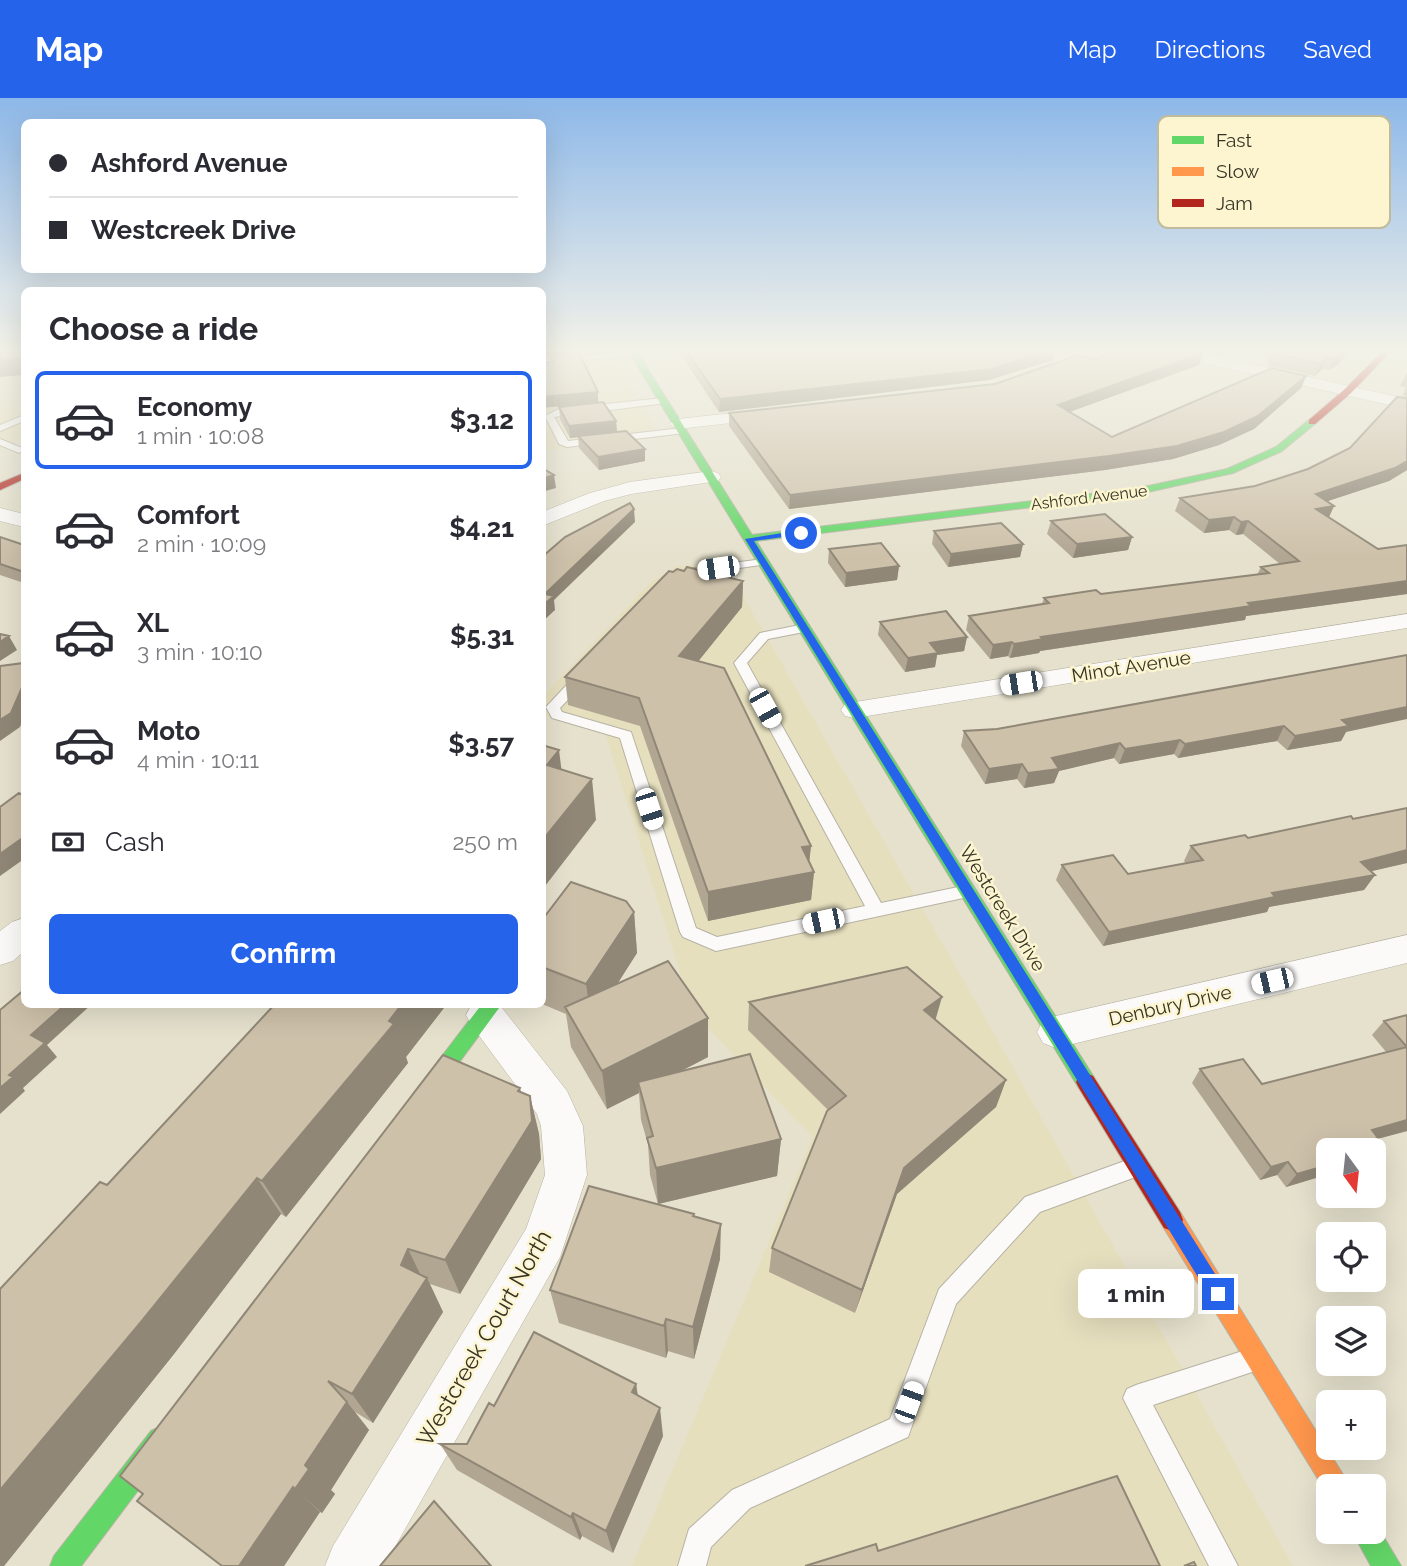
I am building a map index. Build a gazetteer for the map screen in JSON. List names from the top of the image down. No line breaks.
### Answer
{"streets":{"street":["Ashford Avenue","Minot Avenue","Westcreek Drive","Denbury Drive","Westcreek Court North"]},"crossings":[["Ashford Avenue","Westcreek Drive"],["Minot Avenue","Westcreek Drive"],["Westcreek Drive","Denbury Drive"]],"legend":["Fast","Slow","Jam"],"north":"bottom","page":{"header":"Map","nav":["Map","Directions","Saved"],"banner":["Ashford Avenue","Westcreek Drive"],"heading":"Choose a ride","list":[{"name":"Economy","note":"1 min · 10:08","value":"$3.12"},{"name":"Comfort","note":"2 min · 10:09","value":"$4.21"},{"name":"XL","note":"3 min · 10:10","value":"$5.31"},{"name":"Moto","note":"4 min · 10:11","value":"$3.57"}],"pay":["Cash","250 m"],"buttons":"Confirm","map_buttons":["+","−"],"bubble":"1 min"}}
